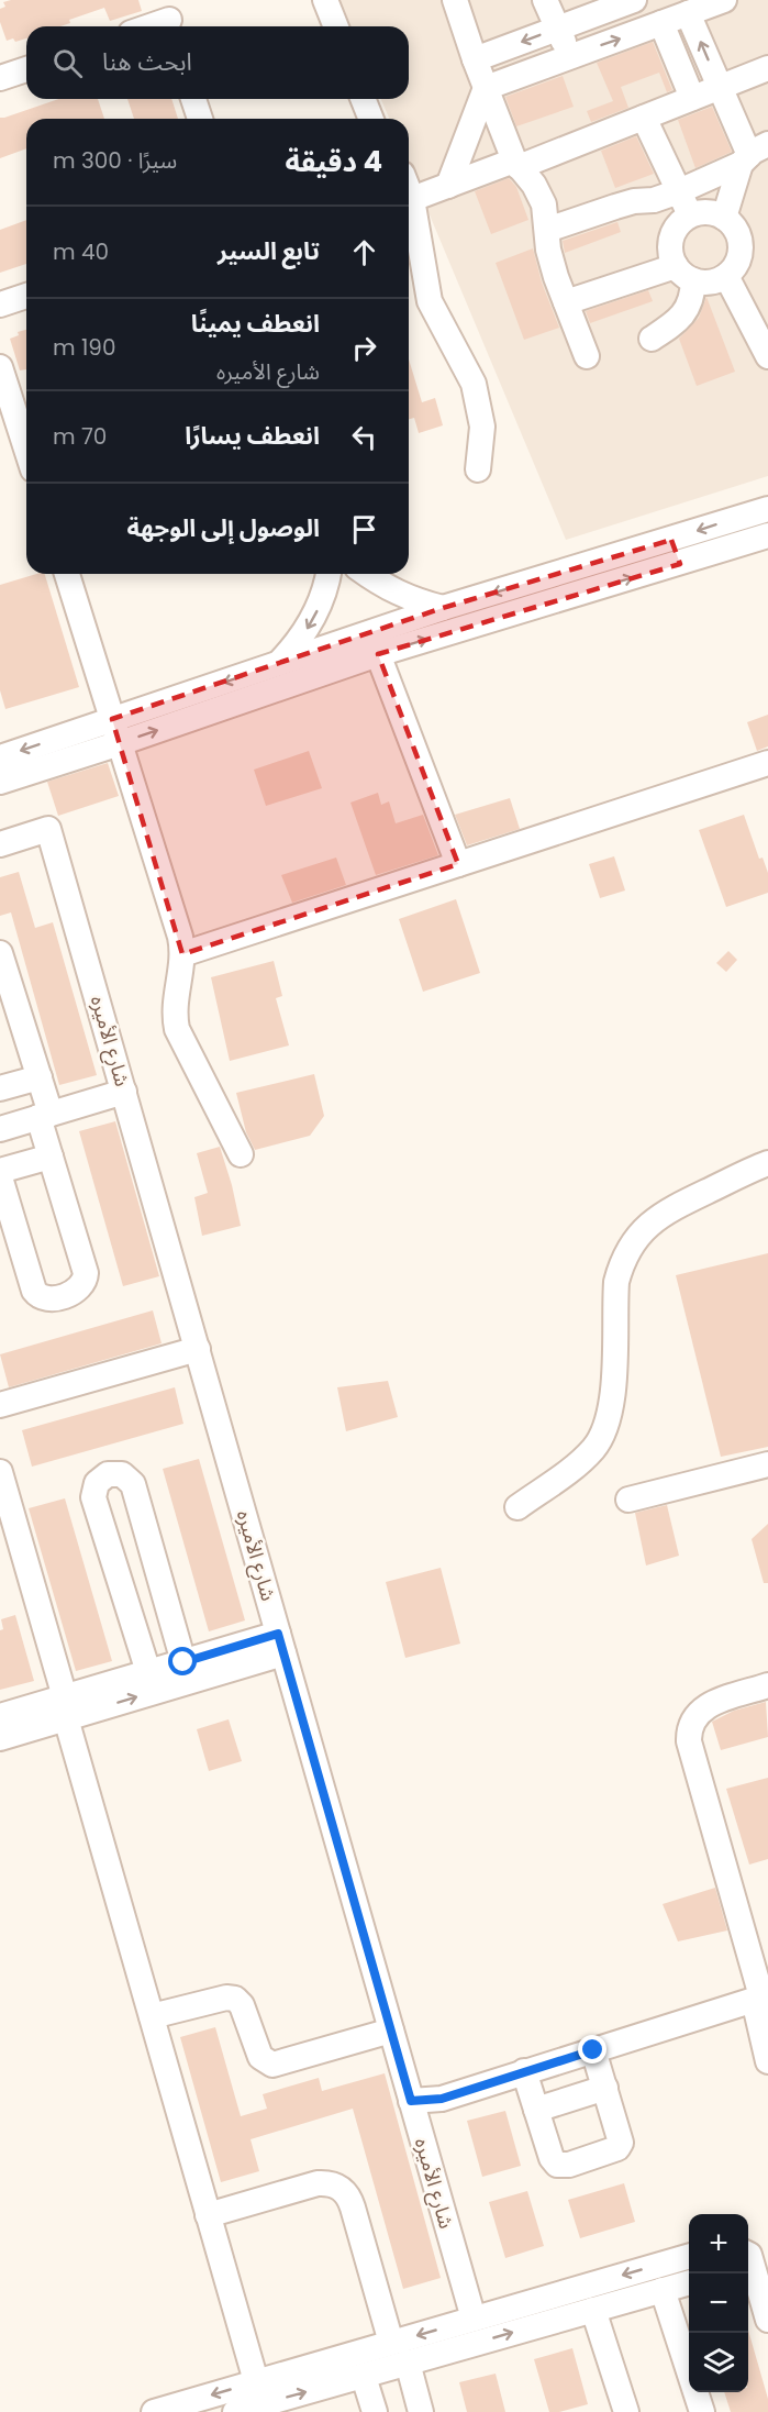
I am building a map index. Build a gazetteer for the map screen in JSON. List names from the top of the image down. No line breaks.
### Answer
{"streets":{"street":["شارع الأميره"]},"page":{"search":"ابحث هنا","heading":["4 دقيقة","سيرًا · 300 m"],"list":[["تابع السير","40 m"],["انعطف يمينًا","شارع الأميره","190 m"],["انعطف يسارًا","70 m"],"الوصول إلى الوجهة"],"map_buttons":["+","−"]}}
